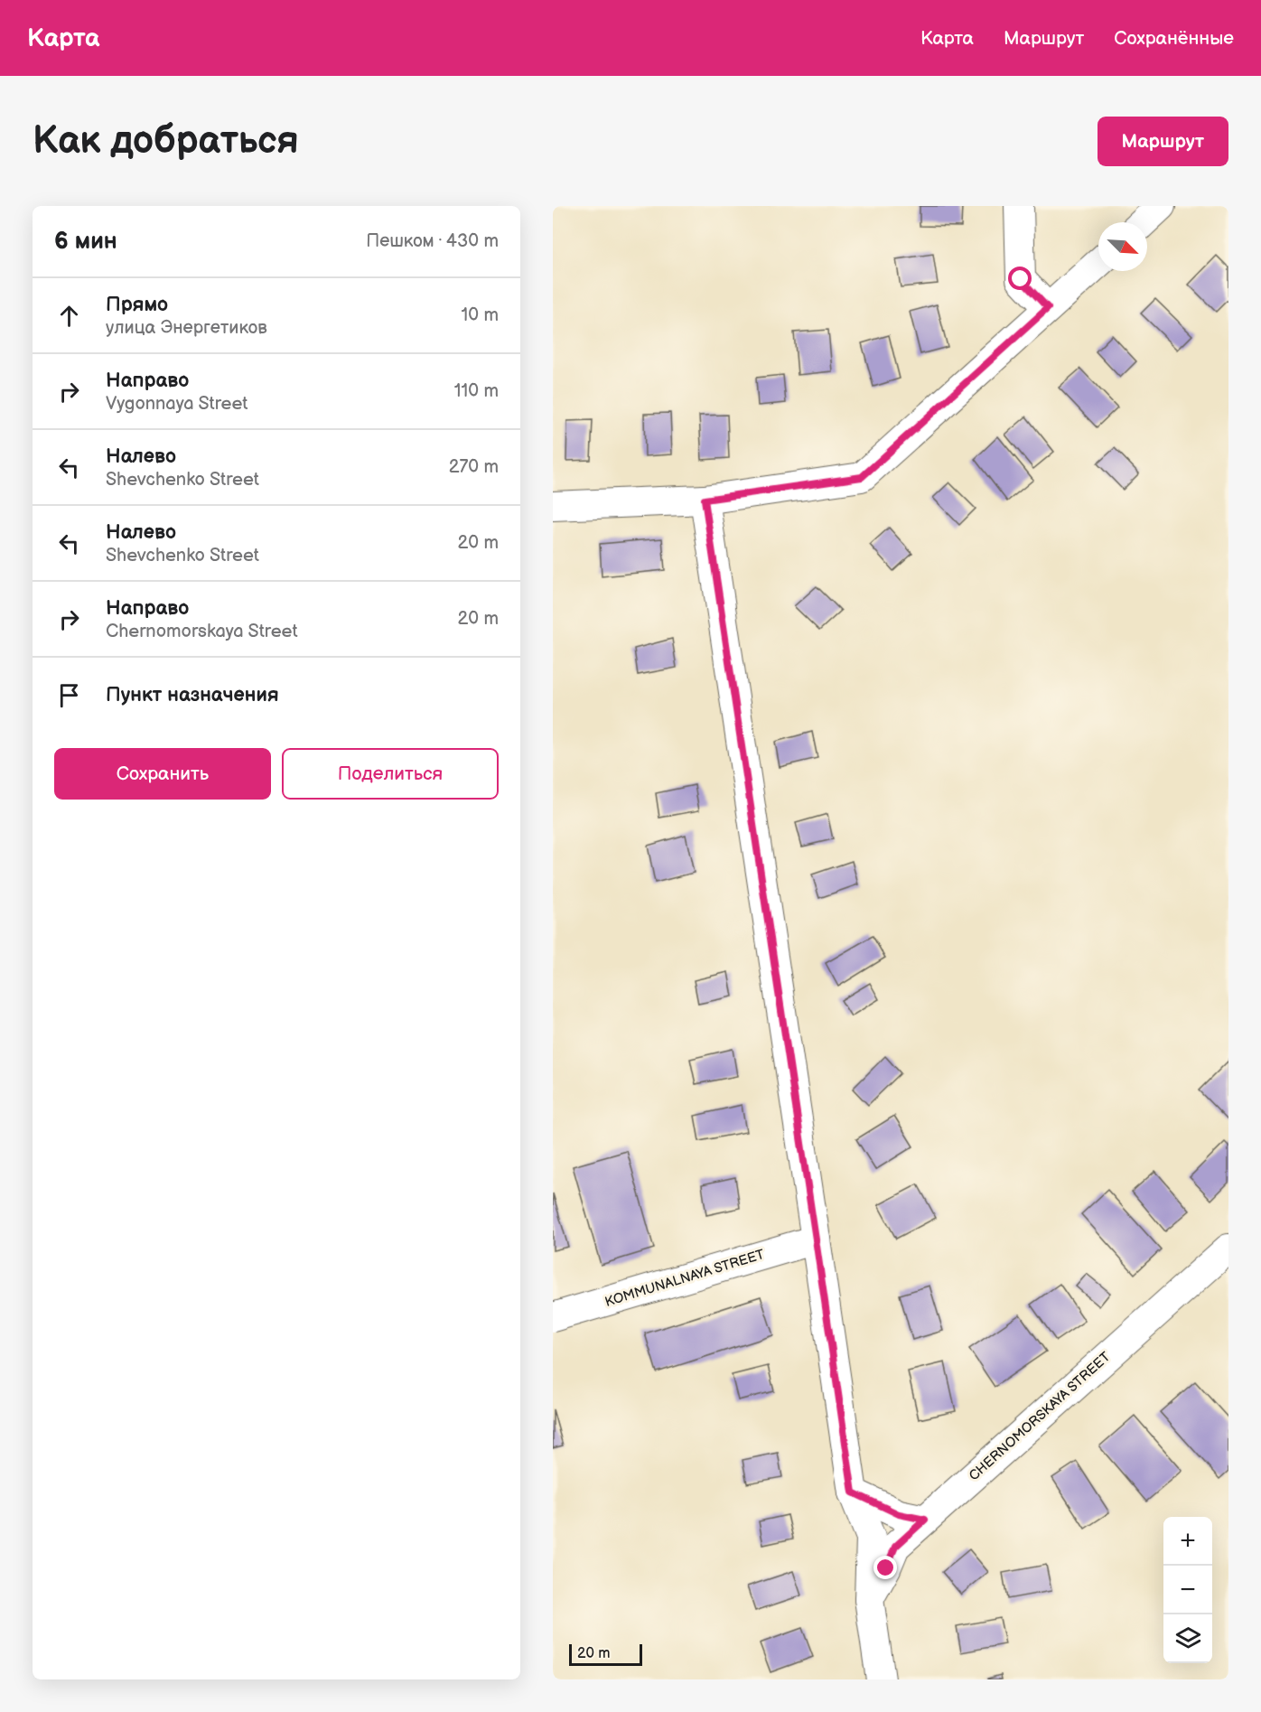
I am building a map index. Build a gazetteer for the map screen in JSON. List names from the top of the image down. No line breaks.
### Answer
{"streets":{"street":["KOMMUNALNAYA STREET","CHERNOMORSKAYA STREET"]},"scale_bar":"20 m","north":"bottom right","page":{"header":"Карта","nav":["Карта","Маршрут","Сохранённые"],"buttons":["Маршрут",["Сохранить","Поделиться"]],"title":"Как добраться","heading":["6 мин","Пешком · 430 m"],"list":[["Прямо","улица Энергетиков","10 m"],["Направо","Vygonnaya Street","110 m"],["Налево","Shevchenko Street","270 m"],["Налево","Shevchenko Street","20 m"],["Направо","Chernomorskaya Street","20 m"],"Пункт назначения"],"map_buttons":["+","−"],"scale":"20 m"}}
